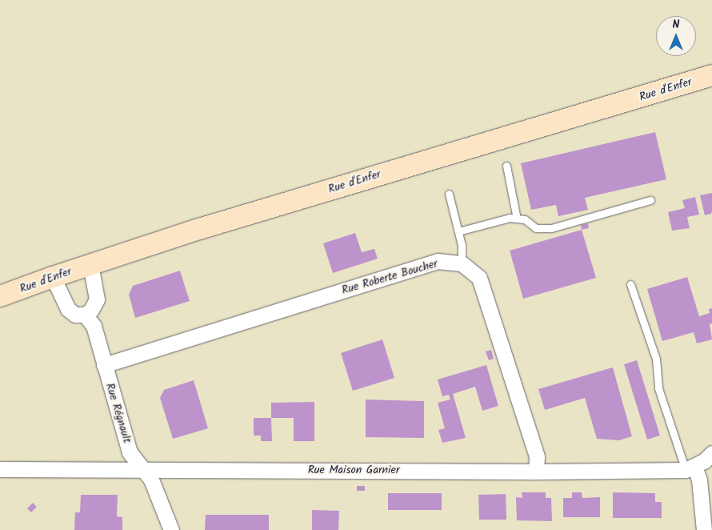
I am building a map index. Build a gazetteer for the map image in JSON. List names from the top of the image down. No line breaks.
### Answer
{"streets":{"street":["Rue d'Enfer","Rue Roberte Boucher","Rue Régnault","Rue Maison Garnier"]},"crossings":[["Rue Roberte Boucher","Rue Régnault"],["Rue Régnault","Rue Maison Garnier"]],"north":"top"}
